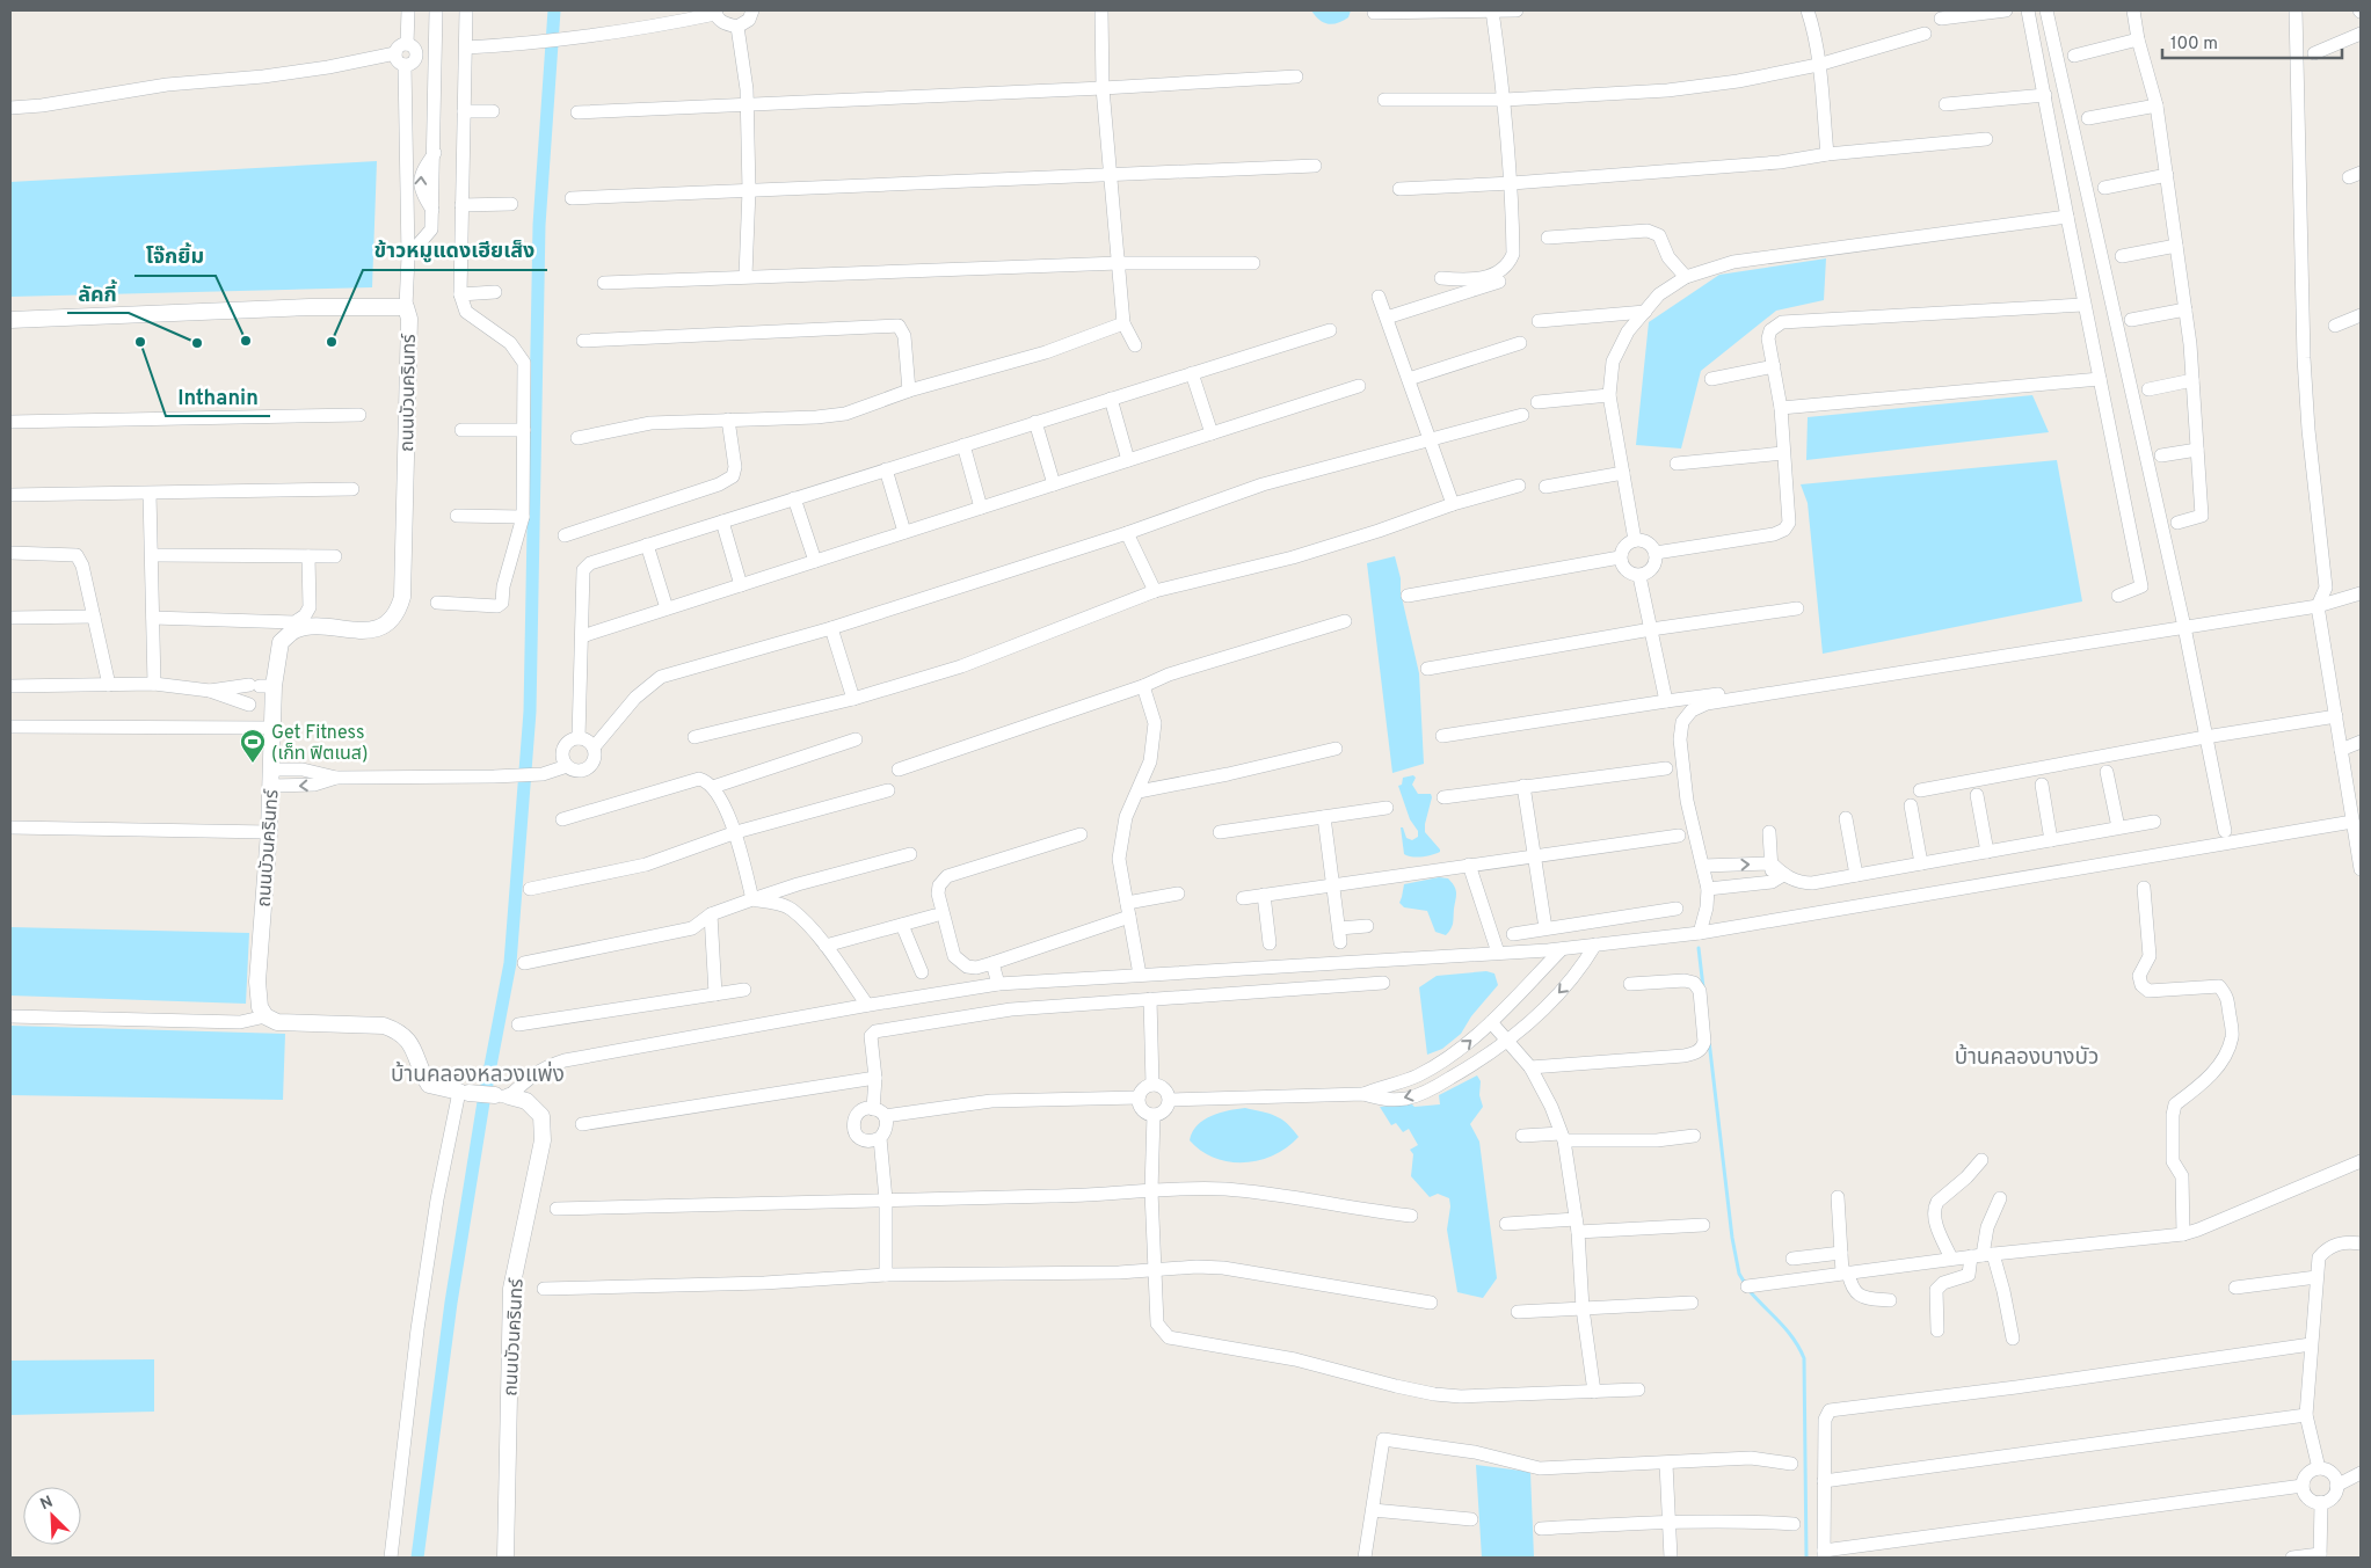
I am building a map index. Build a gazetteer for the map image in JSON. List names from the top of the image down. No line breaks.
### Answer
{"streets":{"street":["ถนนบัวนครินทร์"]},"districts":["บ้านคลองบางบัว","บ้านคลองหลวงแพ่ง"],"places":{"other":["โจ๊กยิ้ม","Inthanin","ข้าวหมูแดงเฮียเส็ง","ลัคกี้"],"sports":["Get Fitness (เก็ท ฟิตเนส)"]},"scale_bar":"100 m","north":"top left"}
